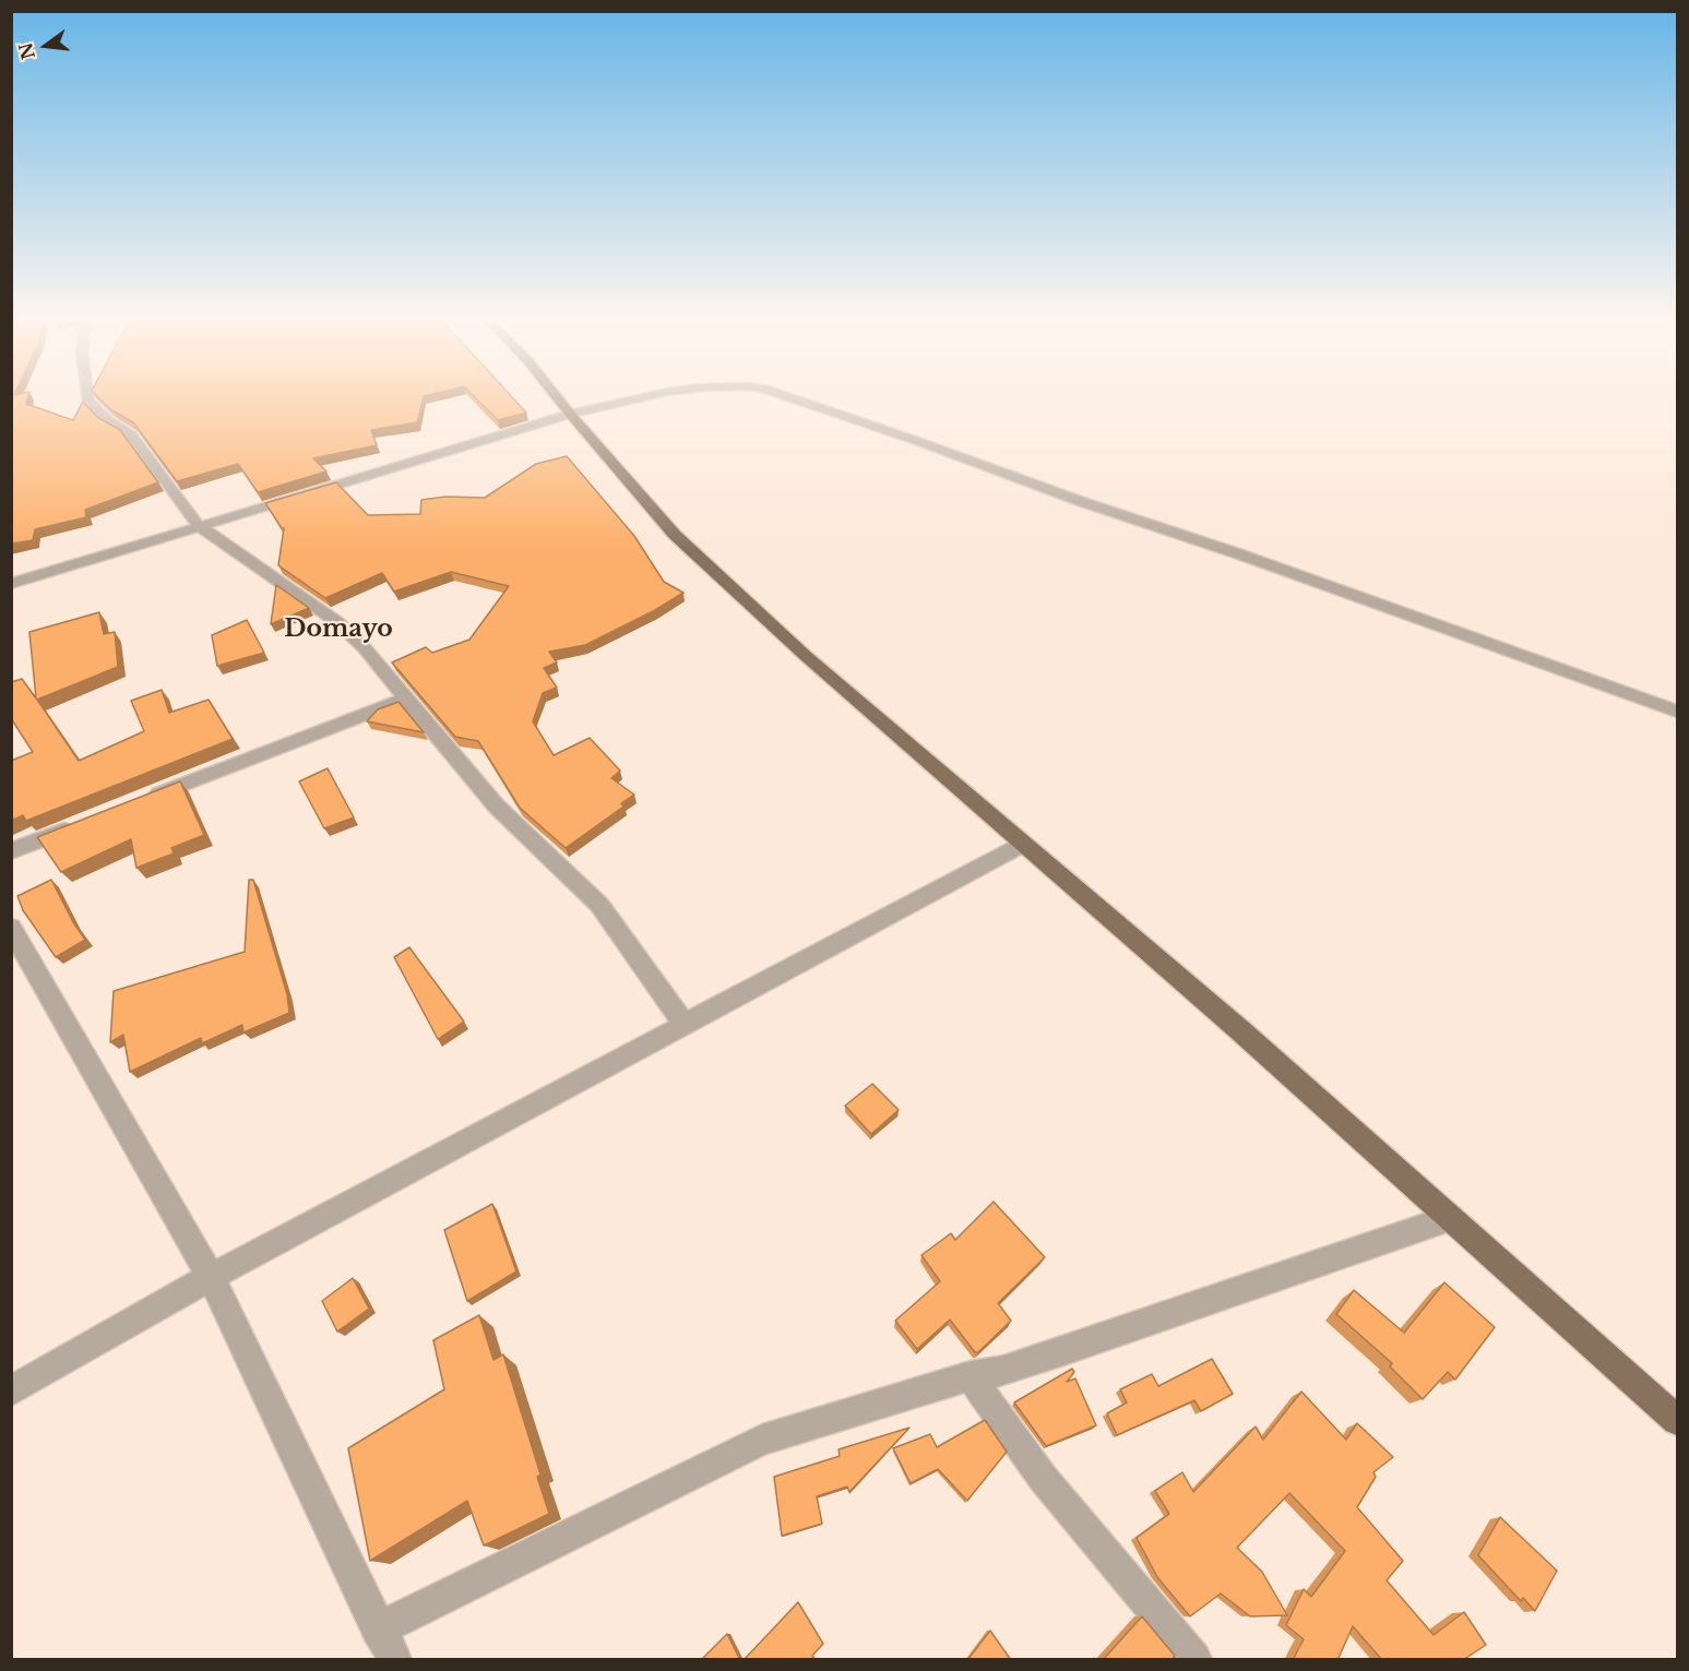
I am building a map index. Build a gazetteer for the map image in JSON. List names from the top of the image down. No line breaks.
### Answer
{"districts":["Domayo"],"north":"left"}
